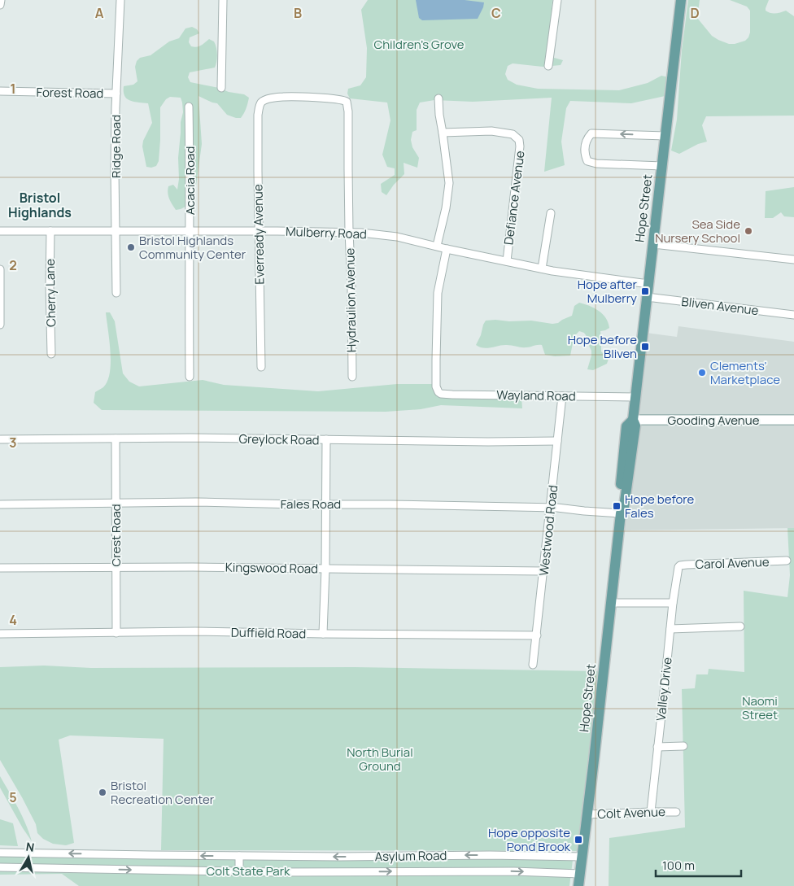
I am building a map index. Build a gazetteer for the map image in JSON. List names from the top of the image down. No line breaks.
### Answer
{"streets":{"main road":["Hope Street","Gooding Avenue"],"street":["Forest Road","Ridge Road","Acacia Road","Defiance Avenue","Mulberry Road","Everready Avenue","Cherry Lane","Hydraulion Avenue","Bliven Avenue","Wayland Road","Greylock Road","Fales Road","Westwood Road","Crest Road","Carol Avenue","Kingswood Road","Duffield Road","Valley Drive","Colt Avenue","Asylum Road"]},"crossings":[["Forest Road","Ridge Road"],["Ridge Road","Mulberry Road"],["Acacia Road","Mulberry Road"],["Defiance Avenue","Mulberry Road"],["Hope Street","Mulberry Road"],["Hope Street","Bliven Avenue"],["Hope Street","Wayland Road"],["Hope Street","Gooding Avenue"],["Hope Street","Fales Road"],["Hope Street","Colt Avenue"],["Hope Street","Asylum Road"],["Mulberry Road","Everready Avenue"],["Mulberry Road","Cherry Lane"],["Mulberry Road","Hydraulion Avenue"],["Mulberry Road","Wayland Road"],["Everready Avenue","Hydraulion Avenue"],["Wayland Road","Westwood Road"],["Greylock Road","Westwood Road"],["Greylock Road","Crest Road"],["Fales Road","Westwood Road"],["Fales Road","Crest Road"],["Westwood Road","Kingswood Road"],["Westwood Road","Duffield Road"],["Crest Road","Kingswood Road"],["Crest Road","Duffield Road"],["Carol Avenue","Valley Drive"],["Valley Drive","Colt Avenue"]],"districts":["Bristol Highlands"],"parks":["Children's Grove","Naomi Street","North Burial Ground","Colt State Park"],"places":{"other":["Sea Side Nursery School","Bristol Highlands Community Center","Clements' Marketplace","Bristol Recreation Center"],"transit":["Hope after Mulberry","Hope before Bliven","Hope before Fales","Hope opposite Pond Brook"]},"scale_bar":"100 m","north":"top","grid":{"columns":["A","B","C","D"],"rows":["1","2","3","4","5"]}}
